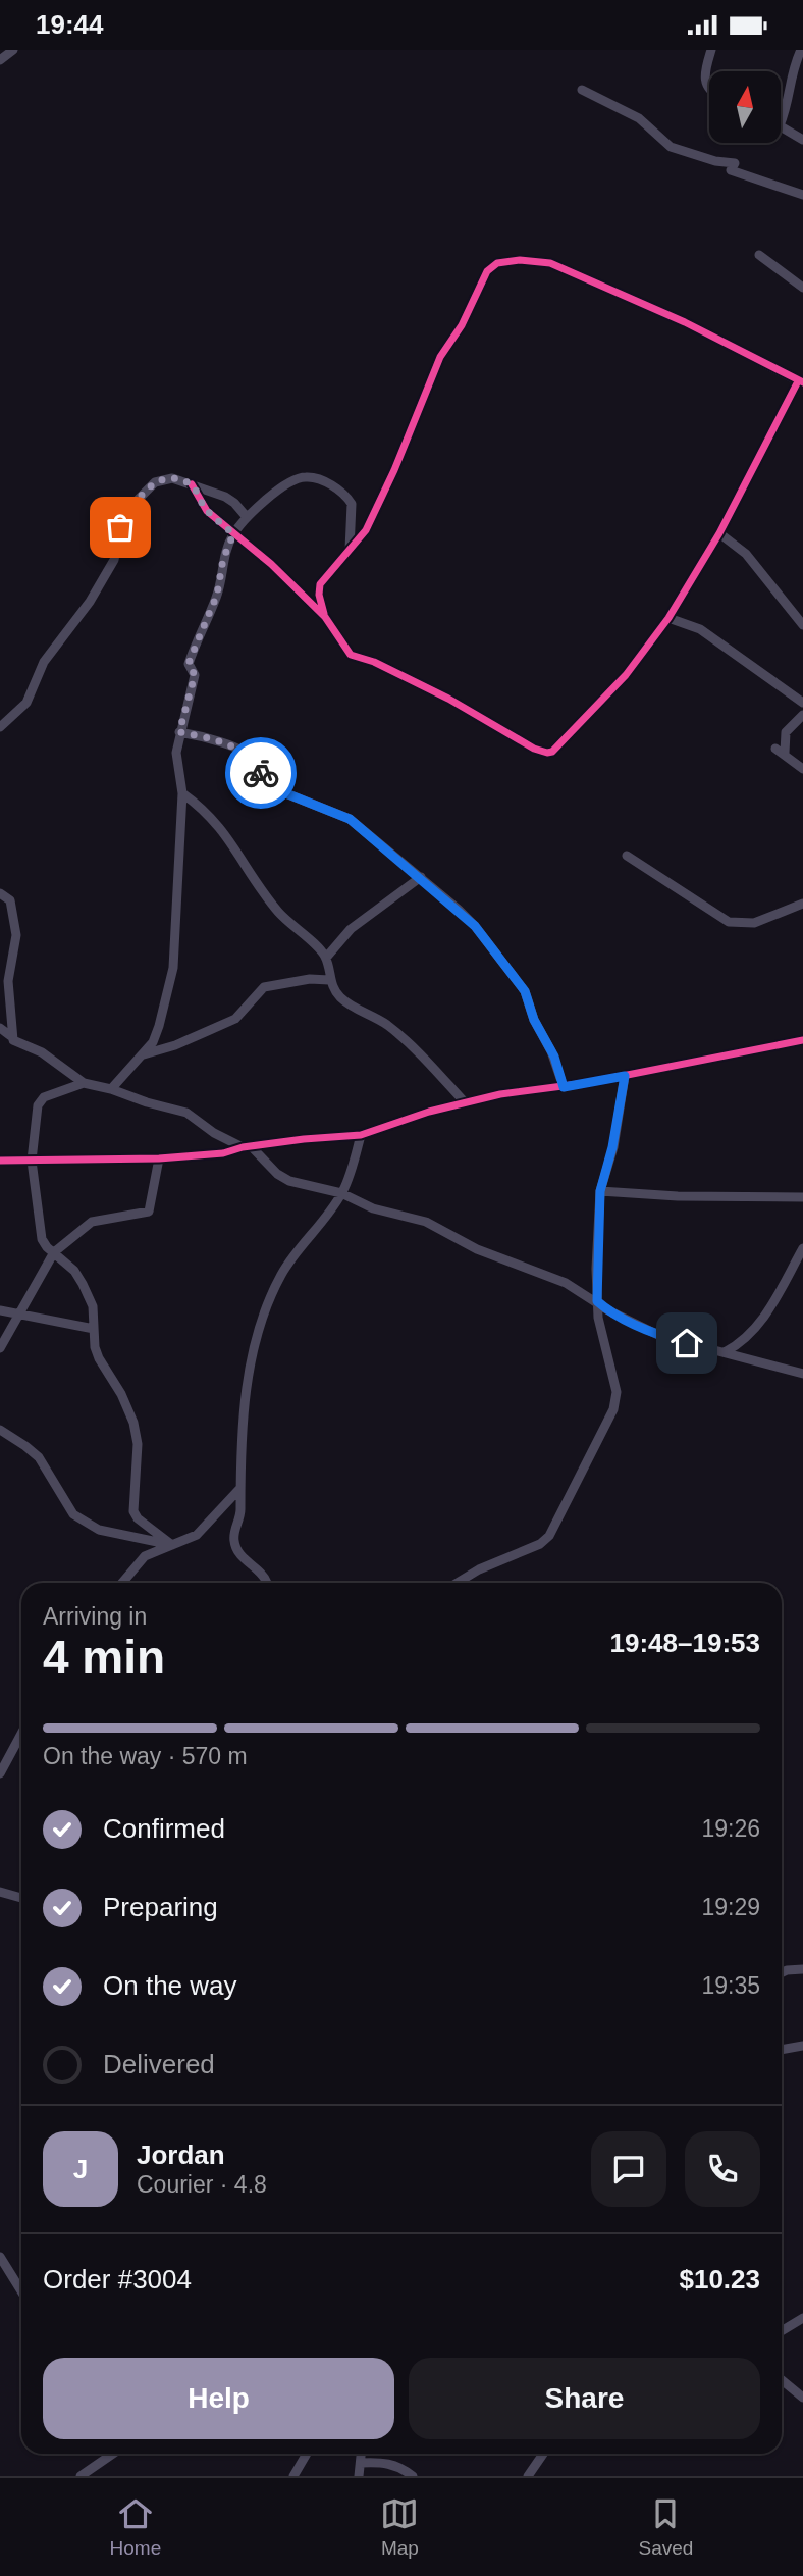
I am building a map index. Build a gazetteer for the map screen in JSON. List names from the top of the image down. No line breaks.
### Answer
{"north":"top","page":{"status":"19:44","heading":["4 min","Arriving in","19:48–19:53"],"panel":["Jordan","Courier · 4.8","Order #3004","$10.23"],"bar":"On the way · 570 m","list":[["Confirmed","19:26"],["Preparing","19:29"],["On the way","19:35"],"Delivered"],"round":"J","buttons":["Help","Share"],"tabs":["Home","Map","Saved"]}}
